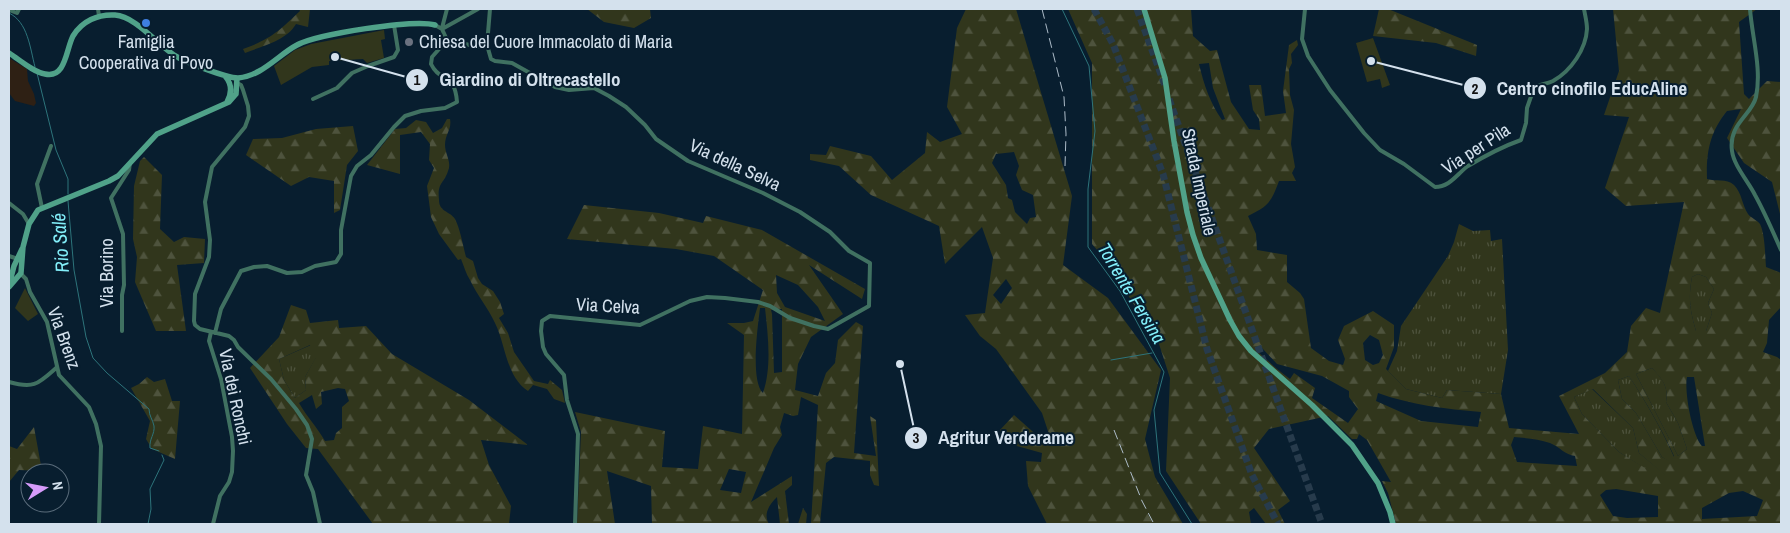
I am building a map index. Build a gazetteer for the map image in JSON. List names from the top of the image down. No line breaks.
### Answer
{"streets":{"street":["Via per Pila","Via della Selva","Strada Imperiale","Via Borino","Via Celva","Via Brenz","Via dei Ronchi"]},"crossings":[["Via della Selva","Via Celva"],["Via Borino","Via Brenz"]],"water":["Rio Salé","Torrente Fersina"],"places":["Famiglia Cooperativa di Povo","Chiesa del Cuore Immacolato di Maria","Giardino di Oltrecastello","Centro cinofilo EducAline","Agritur Verderame"],"north":"right"}
